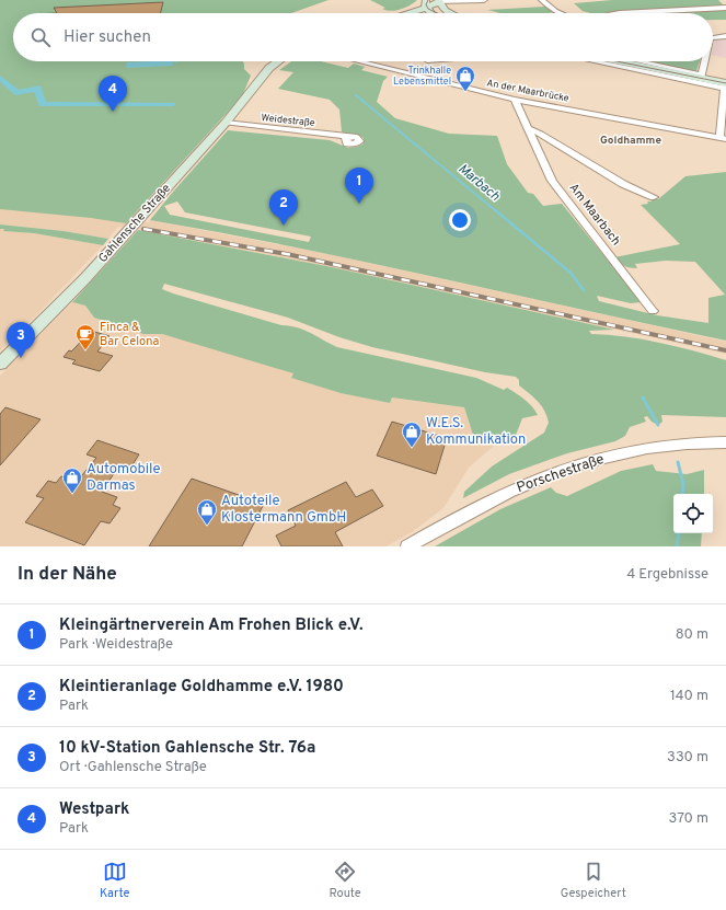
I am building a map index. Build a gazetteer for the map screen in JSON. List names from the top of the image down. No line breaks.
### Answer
{"streets":{"street":["An der Maarbrücke","Weidestraße","Am Maarbach","Gahlensche Straße","Porschestraße"]},"crossings":[["An der Maarbrücke","Am Maarbach"],["Weidestraße","Gahlensche Straße"]],"districts":["Goldhamme"],"water":["Marbach"],"places":{"shop":["Trinkhalle Lebensmittel","W.E.S. Kommunikation","Automobile Darmas","Autoteile Klostermann GmbH"],"cafe":["Finca & Bar Celona"]},"page":{"search":"Hier suchen","pins":["4","1","2","3"],"heading":["In der Nähe","4 Ergebnisse"],"list":[{"mark":"1","name":"Kleingärtnerverein Am Frohen Blick e.V.","note":"Park · Weidestraße","value":"80 m"},{"mark":"2","name":"Kleintieranlage Goldhamme e.V. 1980","note":"Park","value":"140 m"},{"mark":"3","name":"10 kV-Station Gahlensche Str. 76a","note":"Ort · Gahlensche Straße","value":"330 m"},{"mark":"4","name":"Westpark","note":"Park","value":"370 m"}],"nav":["Karte","Route","Gespeichert"]}}
